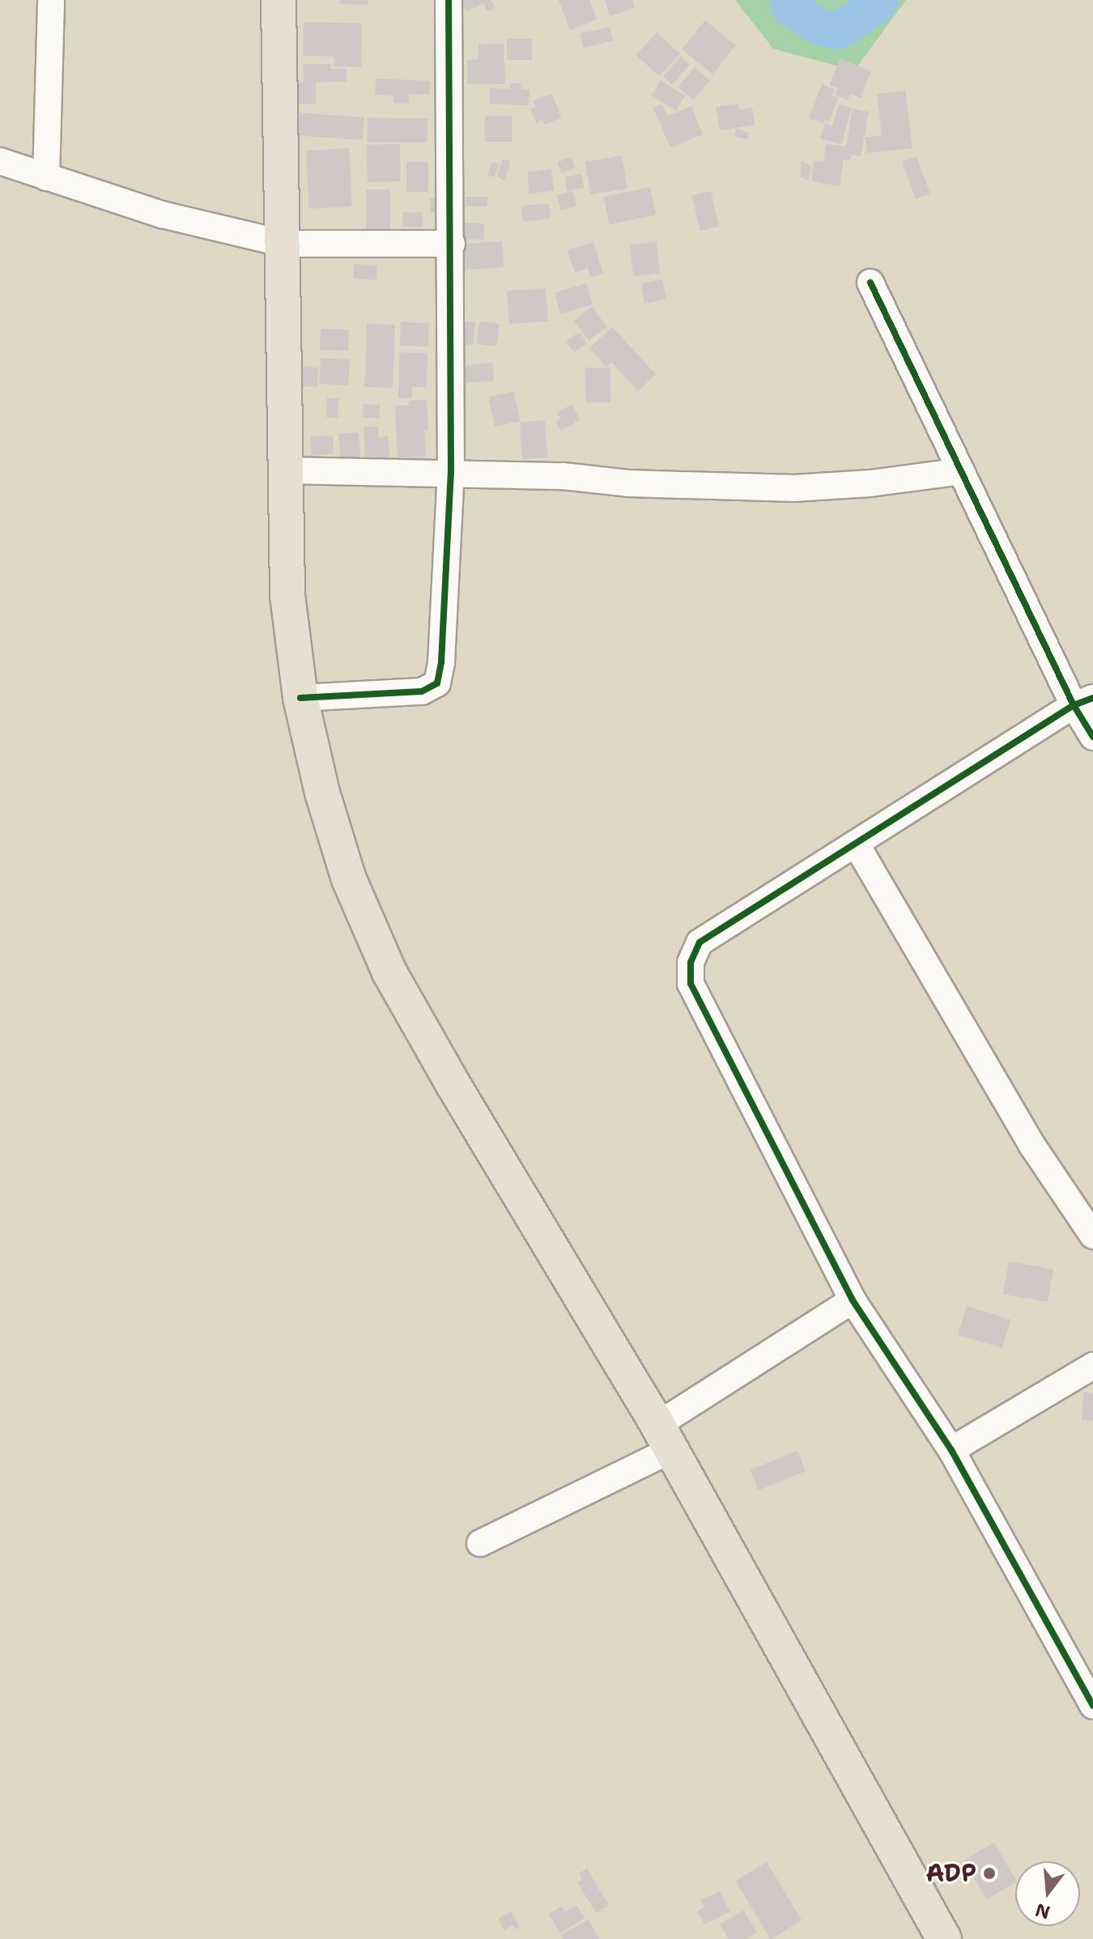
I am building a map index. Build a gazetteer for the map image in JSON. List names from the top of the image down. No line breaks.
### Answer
{"places":["ADP"],"north":"bottom"}
